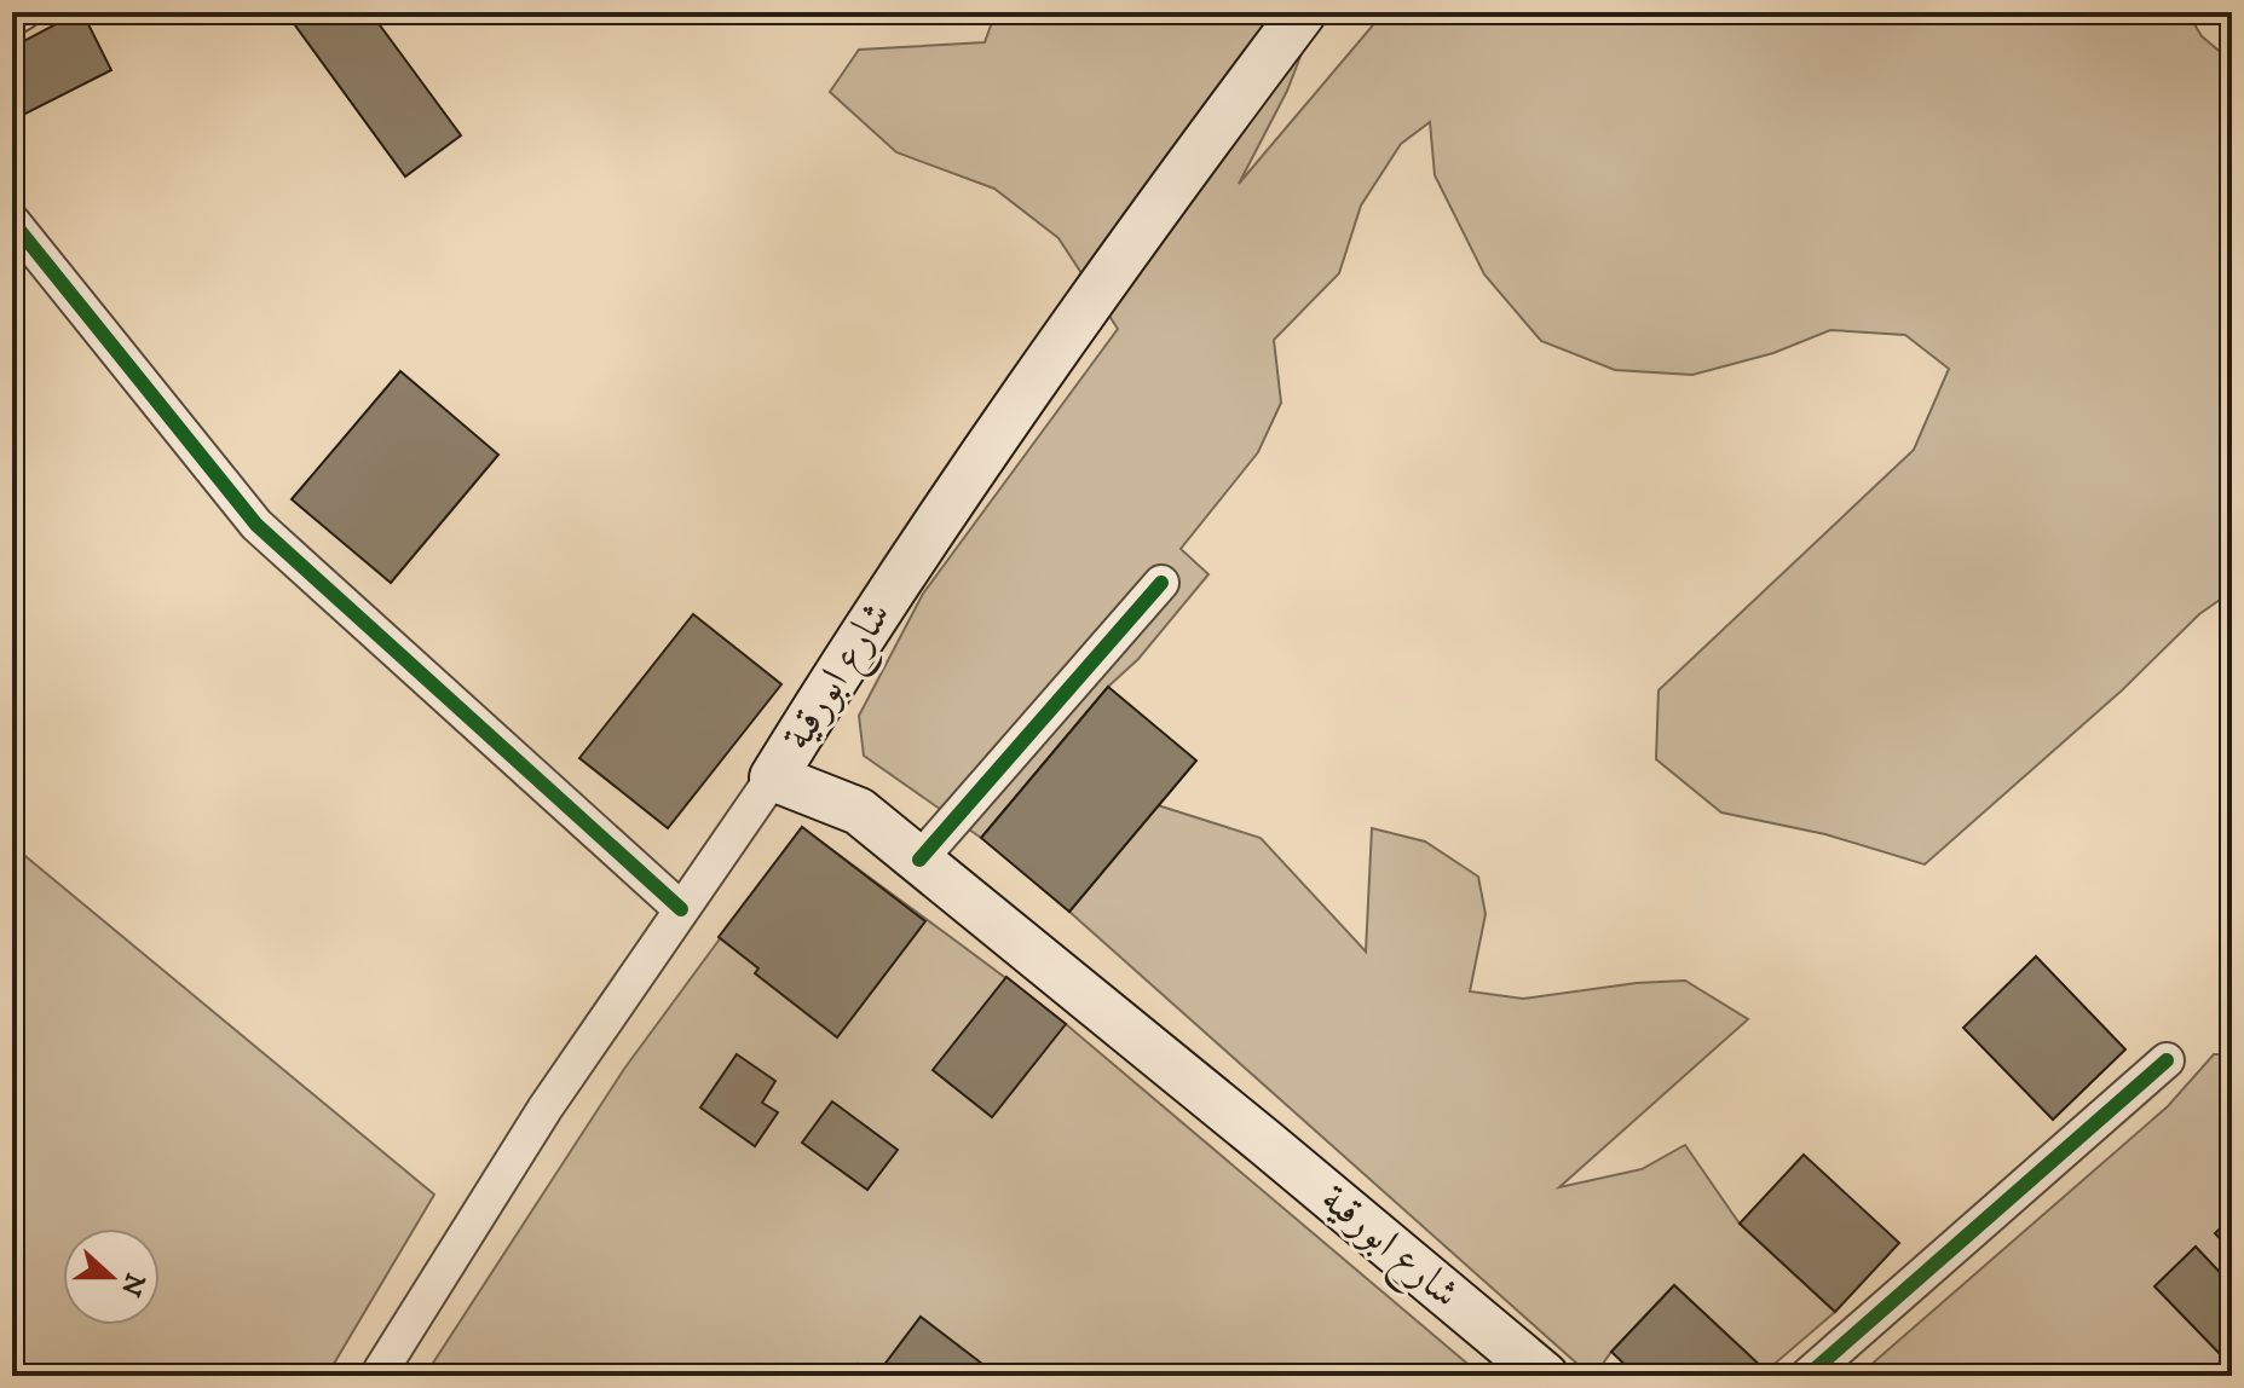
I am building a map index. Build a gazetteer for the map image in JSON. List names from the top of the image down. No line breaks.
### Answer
{"streets":{"main road":["شارع ابورقية"]},"north":"right"}
